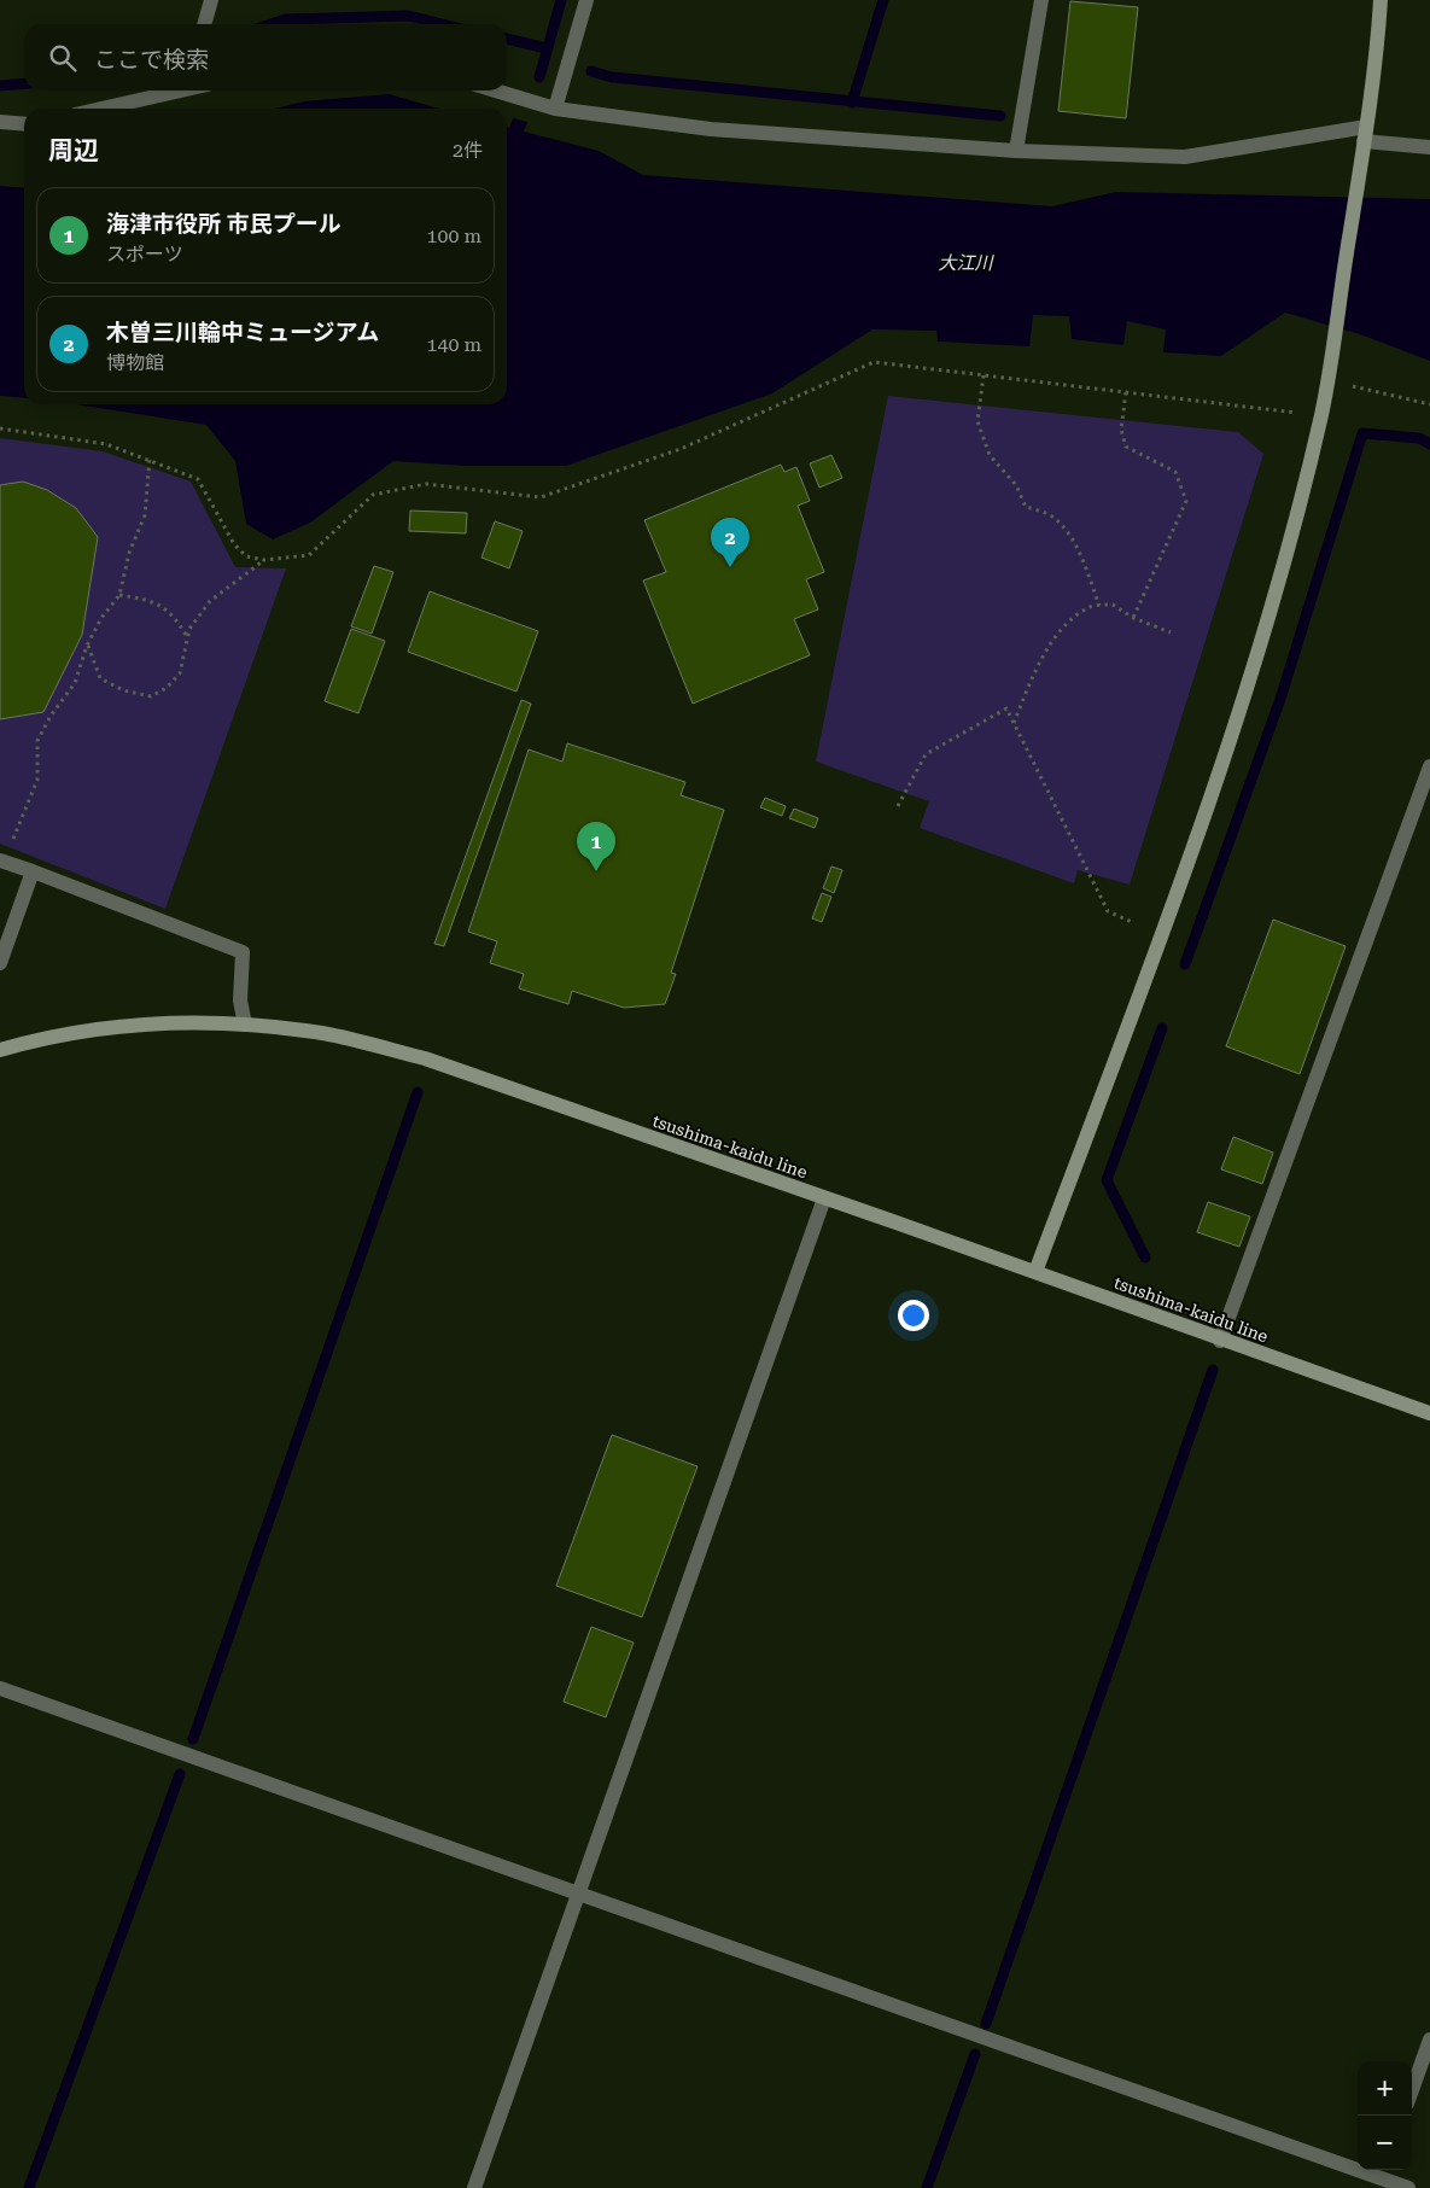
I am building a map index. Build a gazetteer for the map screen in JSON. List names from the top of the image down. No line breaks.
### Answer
{"streets":{"main road":["tsushima-kaidu line"]},"water":["大江川"],"page":{"search":"ここで検索","heading":["周辺","2件"],"list":[{"mark":"1","name":"海津市役所 市民プール","note":"スポーツ","value":"100 m"},{"mark":"2","name":"木曽三川輪中ミュージアム","note":"博物館","value":"140 m"}],"pins":["2","1"],"map_buttons":["+","−"]}}
